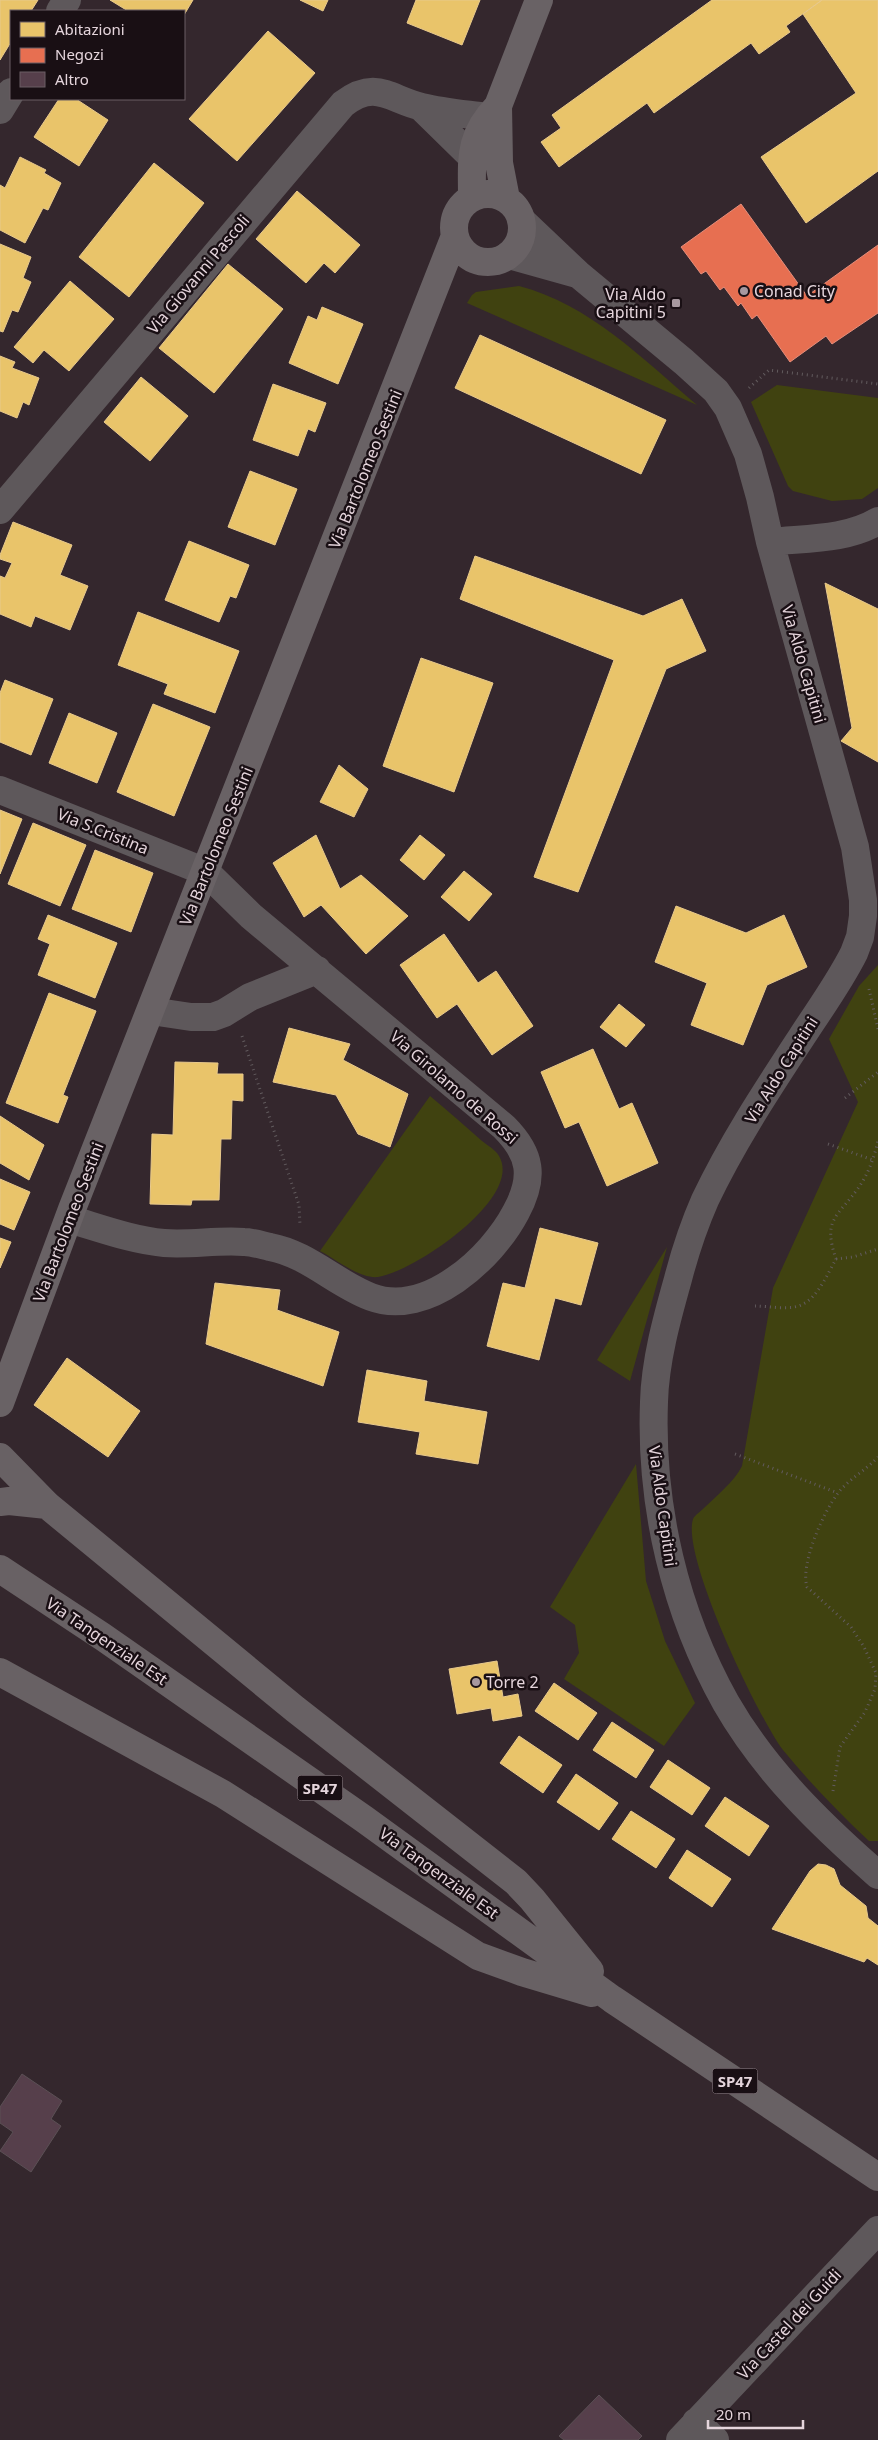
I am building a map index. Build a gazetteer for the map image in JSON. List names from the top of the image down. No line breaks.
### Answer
{"streets":{"main road":["Via Bartolomeo Sestini","Via Tangenziale Est","SP47"],"street":["Via Giovanni Pascoli","Via Aldo Capitini","Via S.Cristina","Via Girolamo de Rossi","Via Castel dei Guidi"]},"crossings":[["Via Bartolomeo Sestini","Via Aldo Capitini"],["Via Bartolomeo Sestini","Via S.Cristina"],["Via Bartolomeo Sestini","Via Girolamo de Rossi"],["Via S.Cristina","Via Girolamo de Rossi"]],"places":{"other":["Conad City","Torre 2"],"transit":["Via Aldo Capitini 5"]},"legend":["Abitazioni","Negozi","Altro"],"scale_bar":"20 m"}
